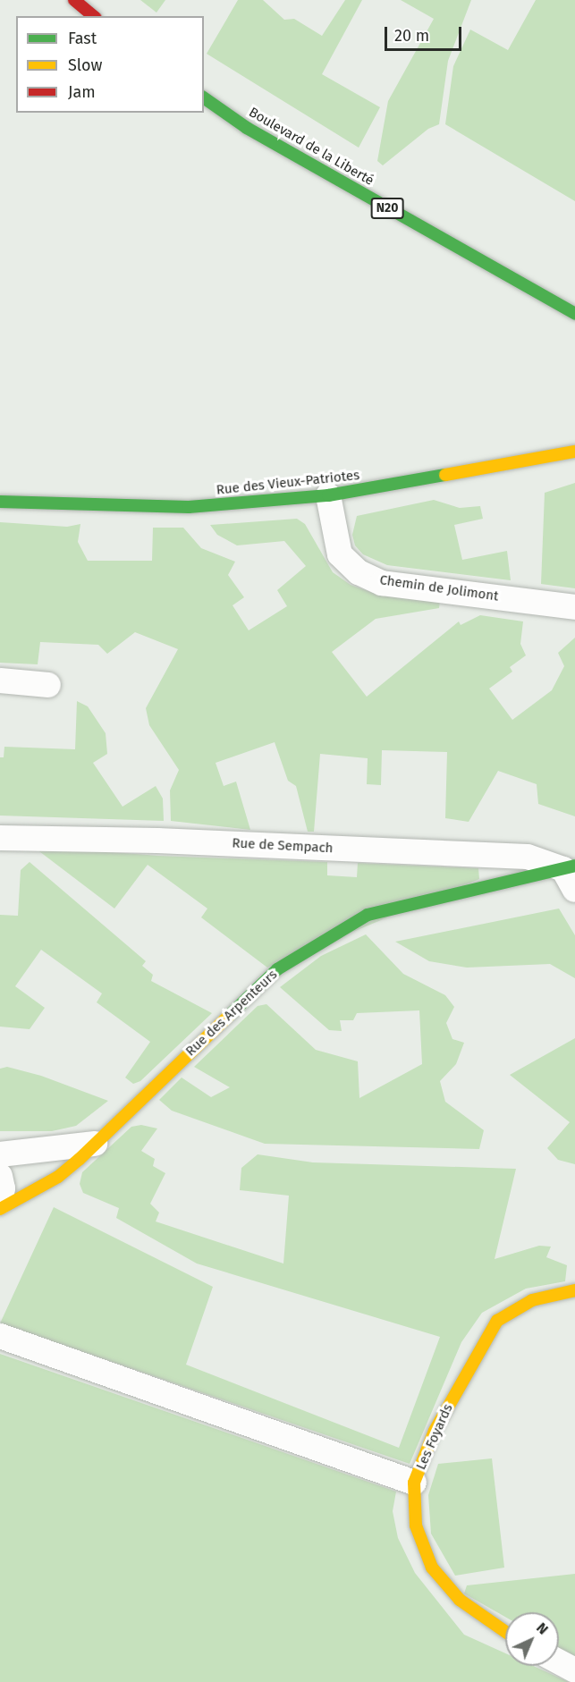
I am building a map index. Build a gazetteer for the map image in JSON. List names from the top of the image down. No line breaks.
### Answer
{"streets":{"street":["Boulevard de la Liberté","N20","Rue des Vieux-Patriotes","Chemin de Jolimont","Rue de Sempach","Rue des Arpenteurs","Les Foyards"]},"crossings":[["Rue des Vieux-Patriotes","Chemin de Jolimont"],["Rue de Sempach","Rue des Arpenteurs"]],"legend":["Fast","Slow","Jam"],"scale_bar":"20 m","north":"top right"}
